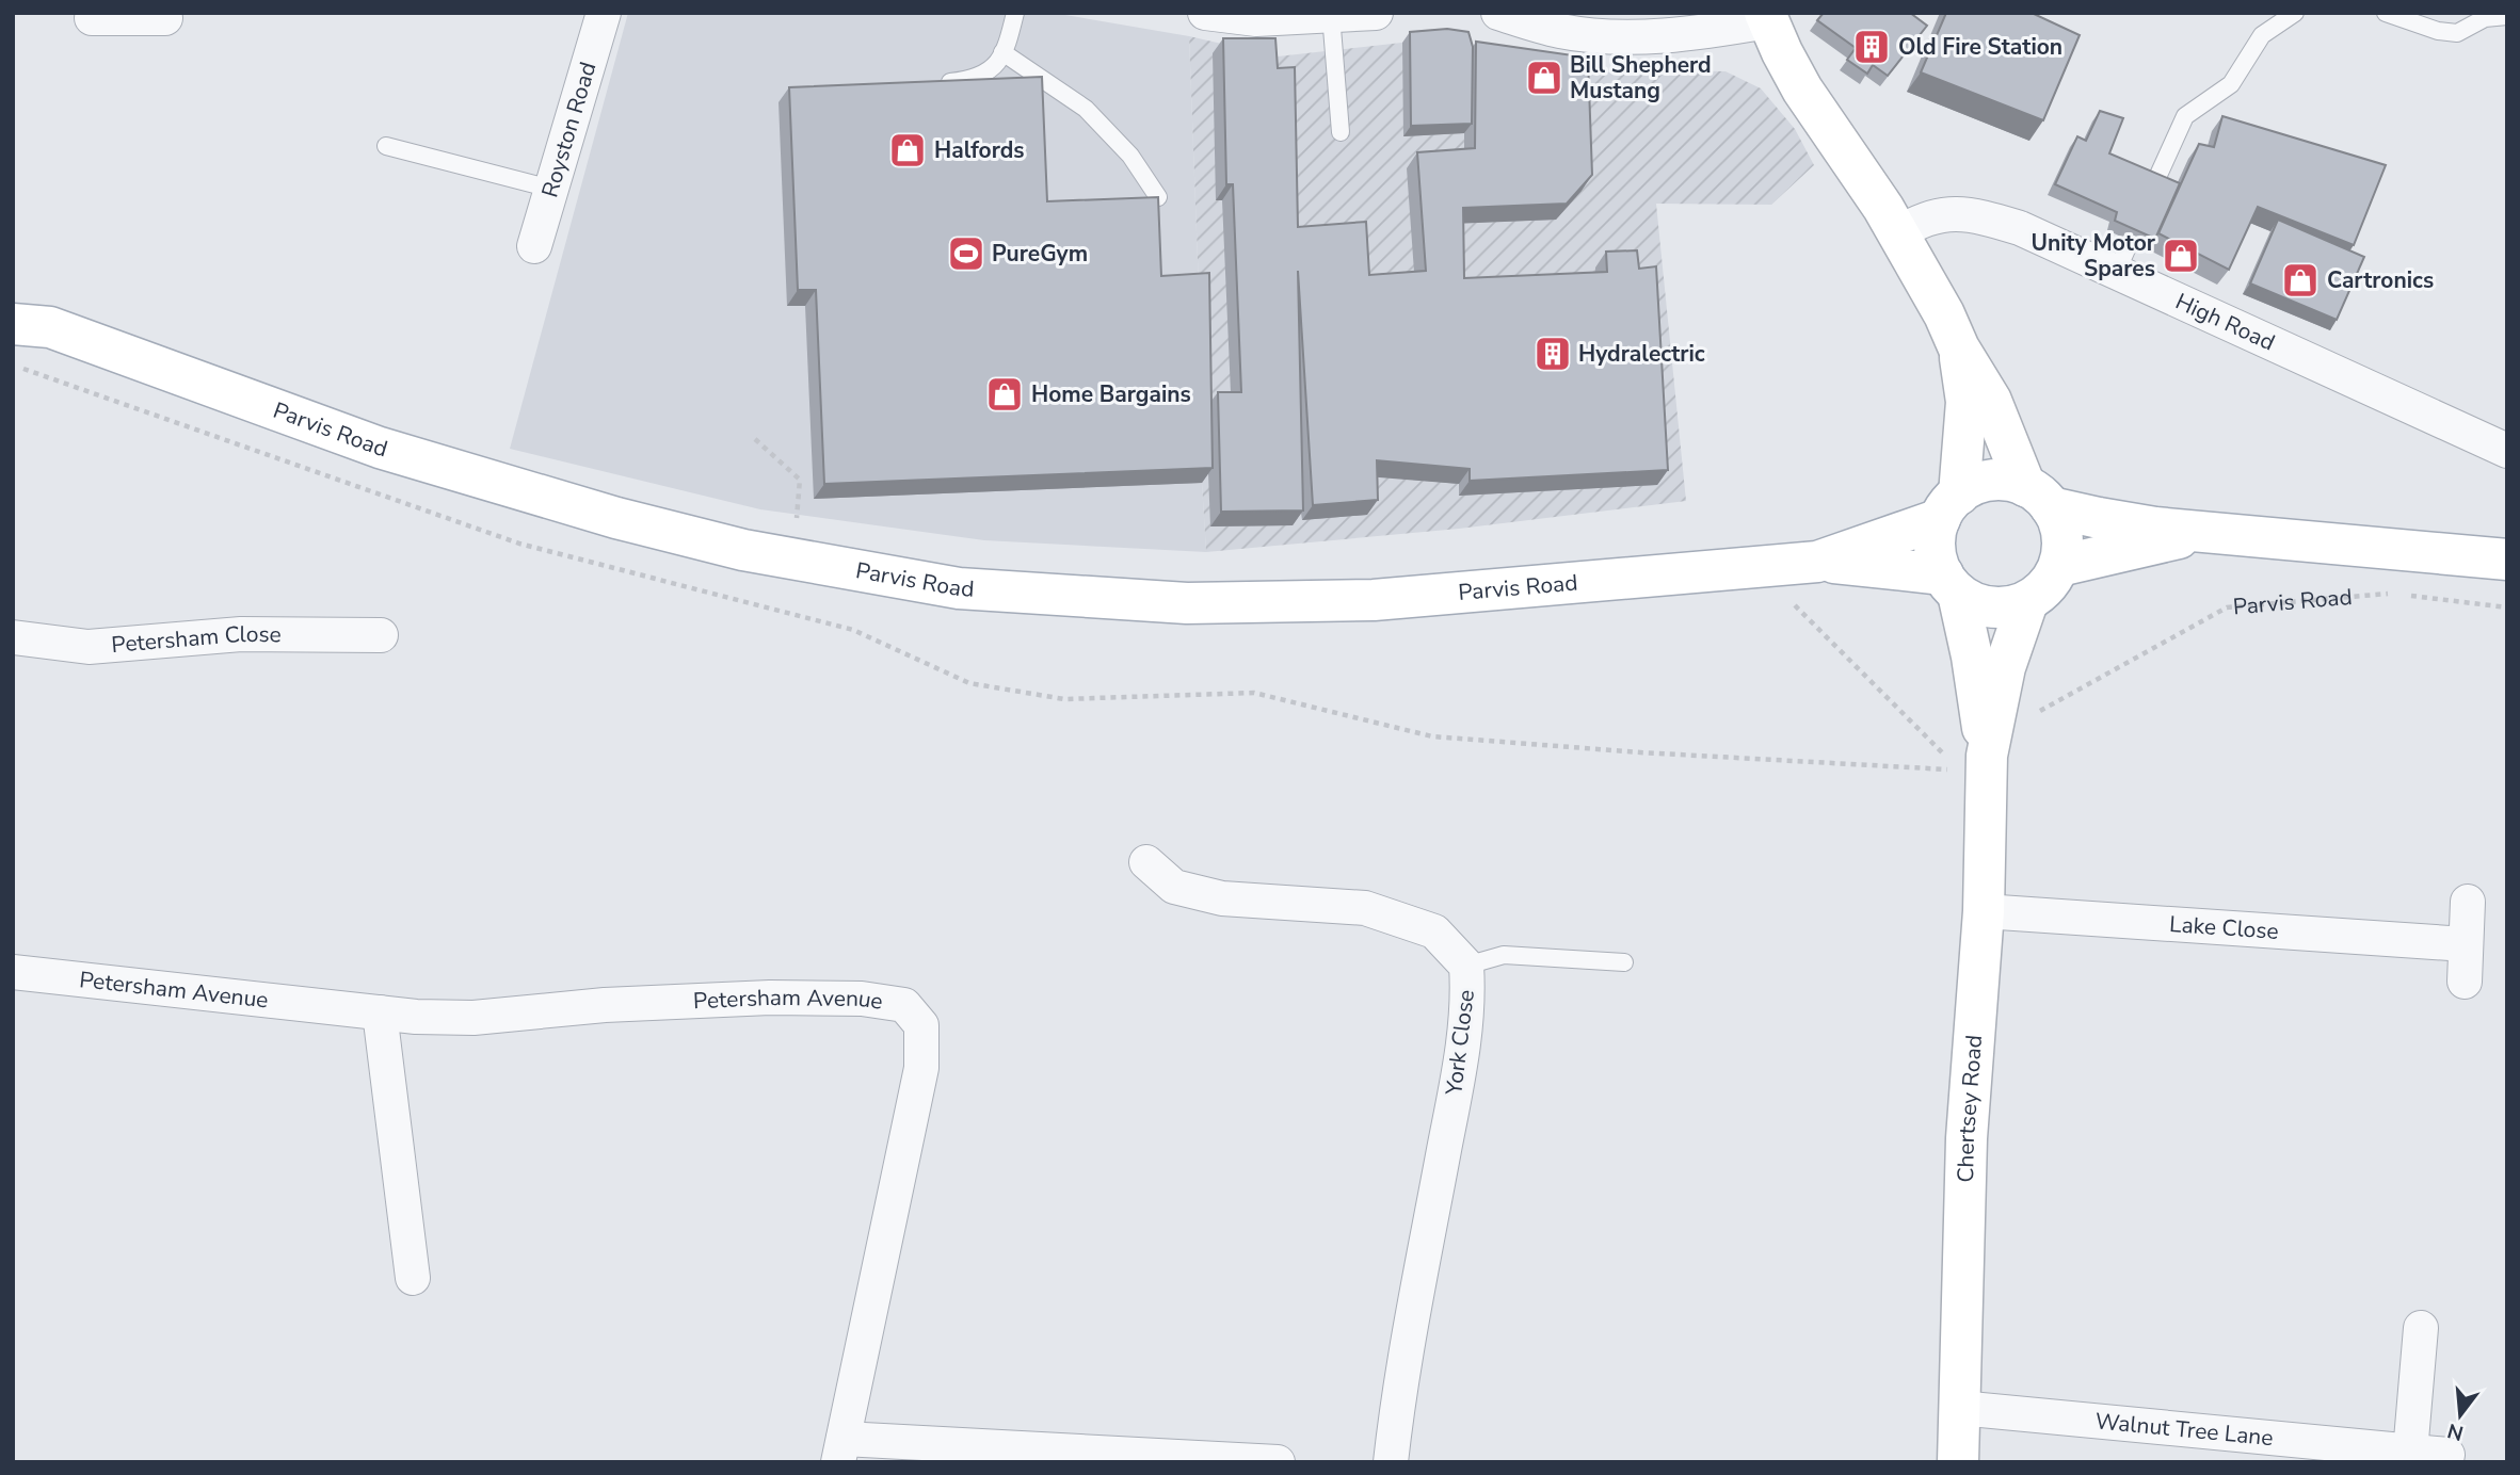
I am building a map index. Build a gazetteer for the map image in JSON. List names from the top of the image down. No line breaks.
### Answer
{"streets":{"main road":["Parvis Road","Chertsey Road"],"street":["Royston Road","High Road","Petersham Close","Lake Close","Petersham Avenue","York Close","Walnut Tree Lane"]},"crossings":[["Parvis Road","Chertsey Road"],["Lake Close","Chertsey Road"],["Chertsey Road","Walnut Tree Lane"]],"places":{"building":["Old Fire Station","Hydralectric"],"shop":["Bill Shepherd Mustang","Halfords","Unity Motor Spares","Cartronics","Home Bargains"],"sports":["PureGym"]},"north":"bottom"}
